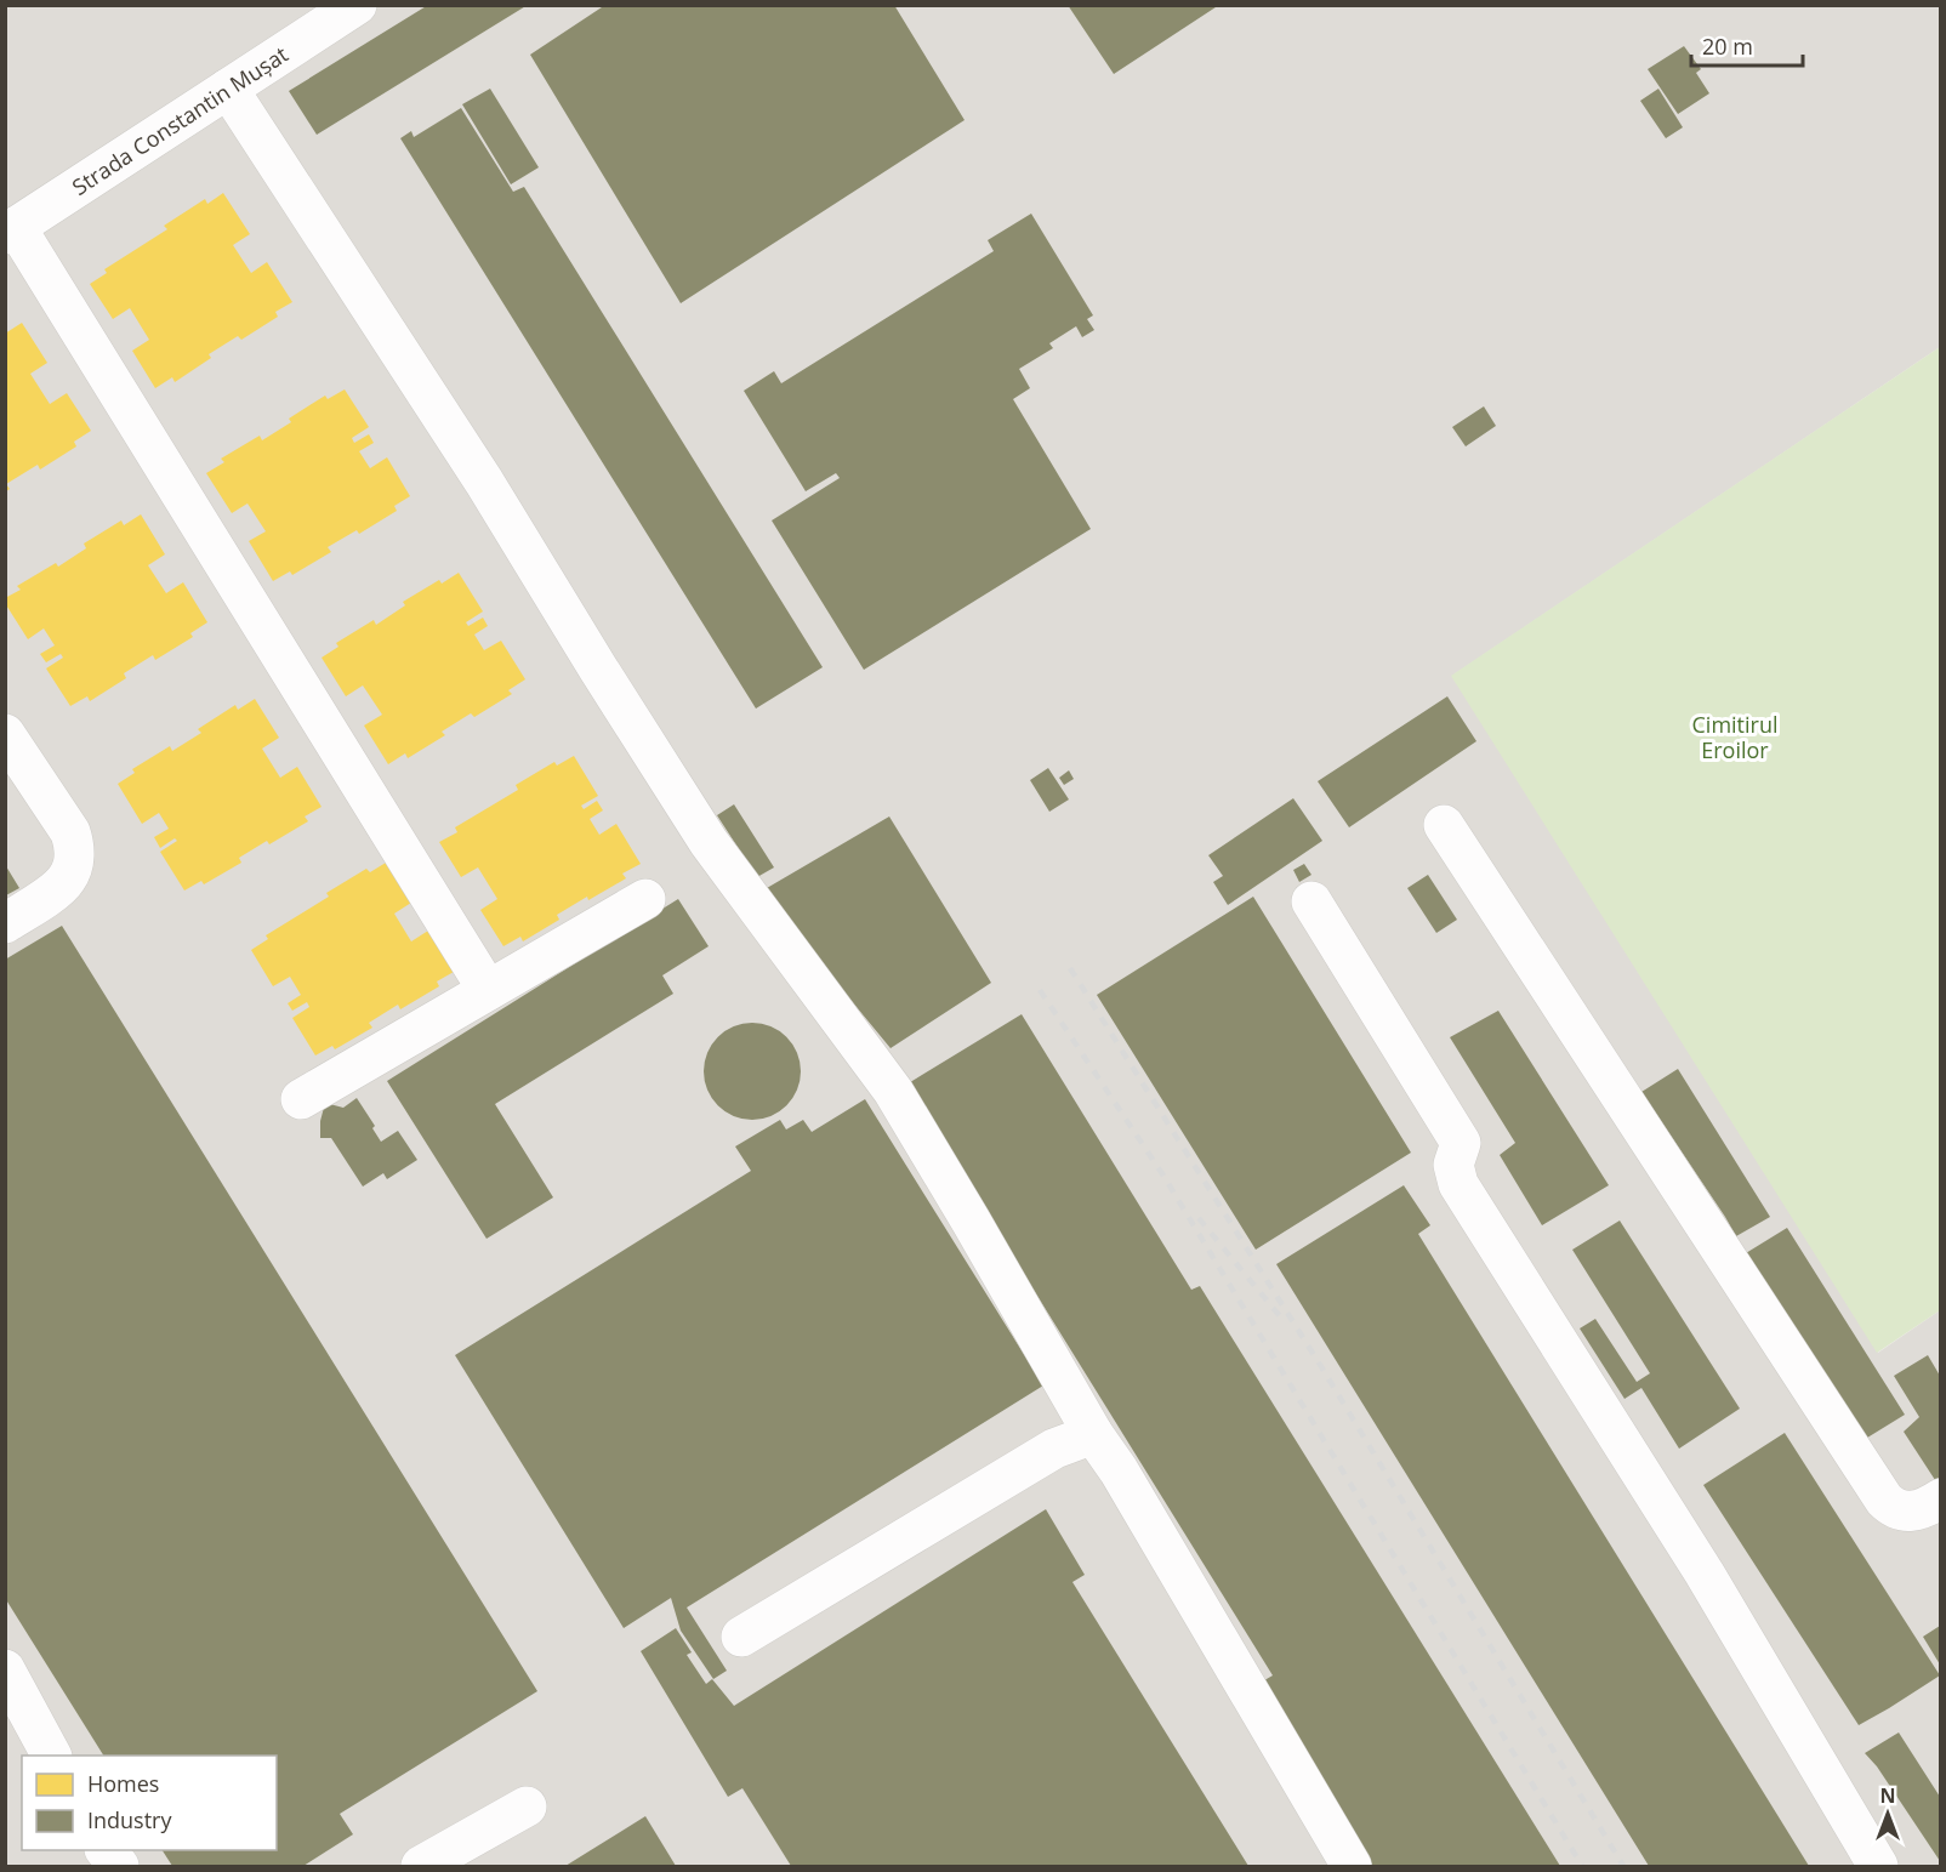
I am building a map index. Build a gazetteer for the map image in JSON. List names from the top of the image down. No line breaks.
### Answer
{"streets":{"street":["Strada Constantin Mușat"]},"parks":["Cimitirul Eroilor"],"legend":["Homes","Industry"],"scale_bar":"20 m","north":"top"}
